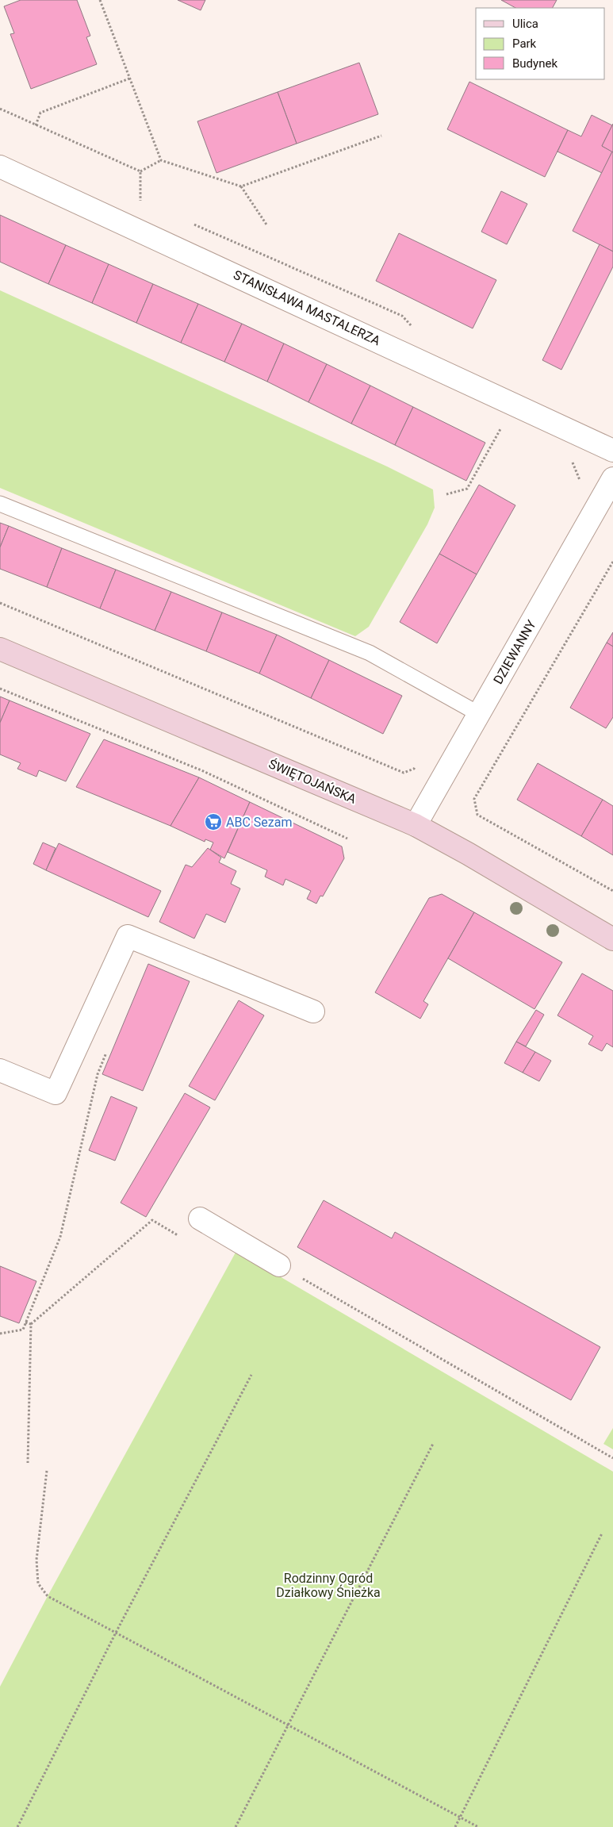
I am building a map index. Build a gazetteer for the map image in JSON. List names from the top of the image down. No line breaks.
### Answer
{"streets":{"street":["STANISŁAWA MASTALERZA","DZIEWANNY","ŚWIĘTOJAŃSKA"]},"crossings":[["DZIEWANNY","ŚWIĘTOJAŃSKA"]],"parks":["Rodzinny Ogród Działkowy Śnieżka"],"places":{"supermarket":["ABC Sezam"]},"legend":["Ulica","Park","Budynek"]}
